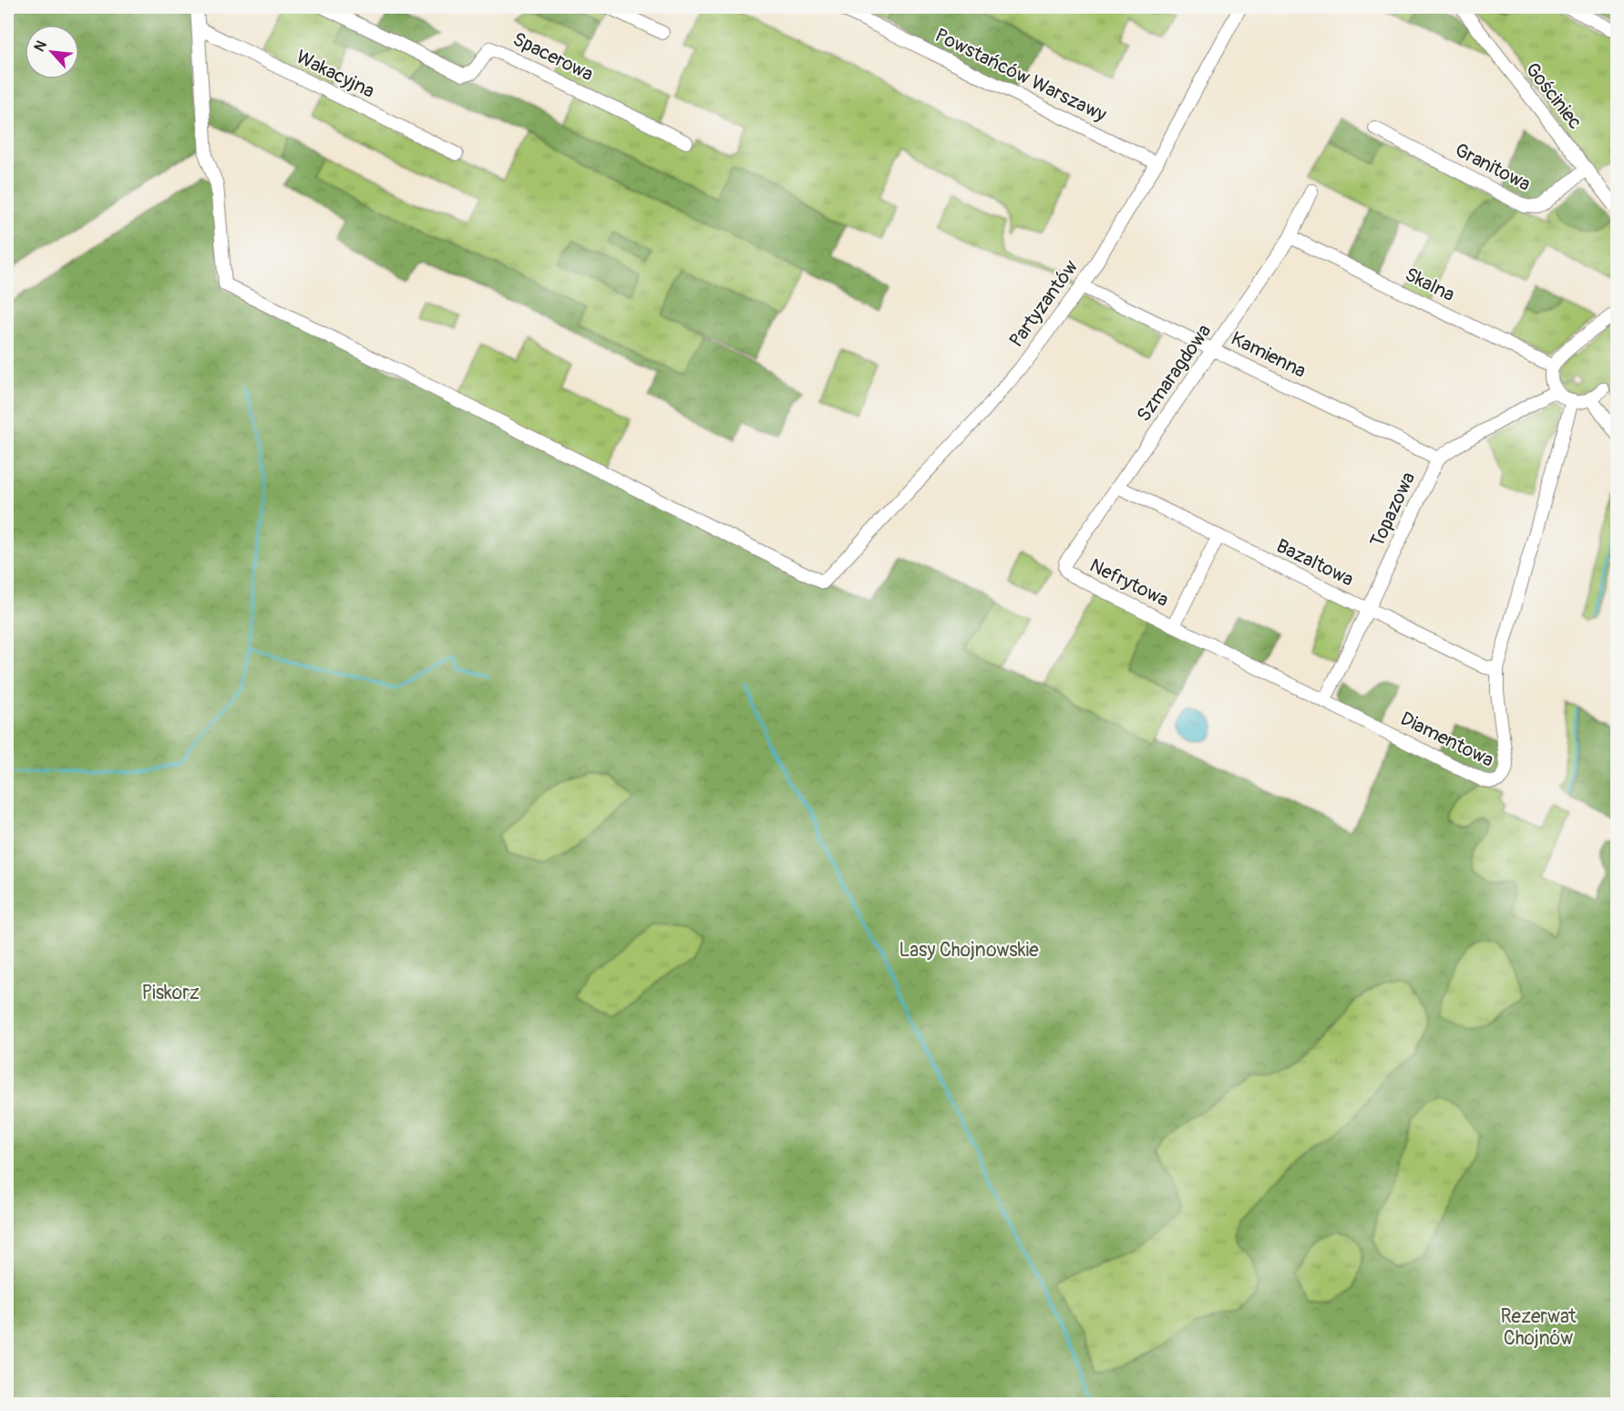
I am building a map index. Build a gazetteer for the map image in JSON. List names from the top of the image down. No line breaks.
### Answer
{"streets":{"street":["Spacerowa","Wakacyjna","Powstańców Warszawy","Gościniec","Granitowa","Skalna","Partyzantów","Kamienna","Szmaragdowa","Topazowa","Bazaltowa","Nefrytowa","Diamentowa"]},"crossings":[["Wakacyjna","Partyzantów"],["Powstańców Warszawy","Partyzantów"],["Gościniec","Granitowa"],["Skalna","Szmaragdowa"],["Partyzantów","Kamienna"],["Kamienna","Szmaragdowa"],["Kamienna","Topazowa"],["Szmaragdowa","Bazaltowa"],["Szmaragdowa","Nefrytowa"],["Topazowa","Bazaltowa"],["Topazowa","Diamentowa"],["Bazaltowa","Nefrytowa"],["Bazaltowa","Diamentowa"],["Nefrytowa","Diamentowa"]],"parks":["Lasy Chojnowskie","Piskorz","Rezerwat Chojnów"],"north":"top left"}
